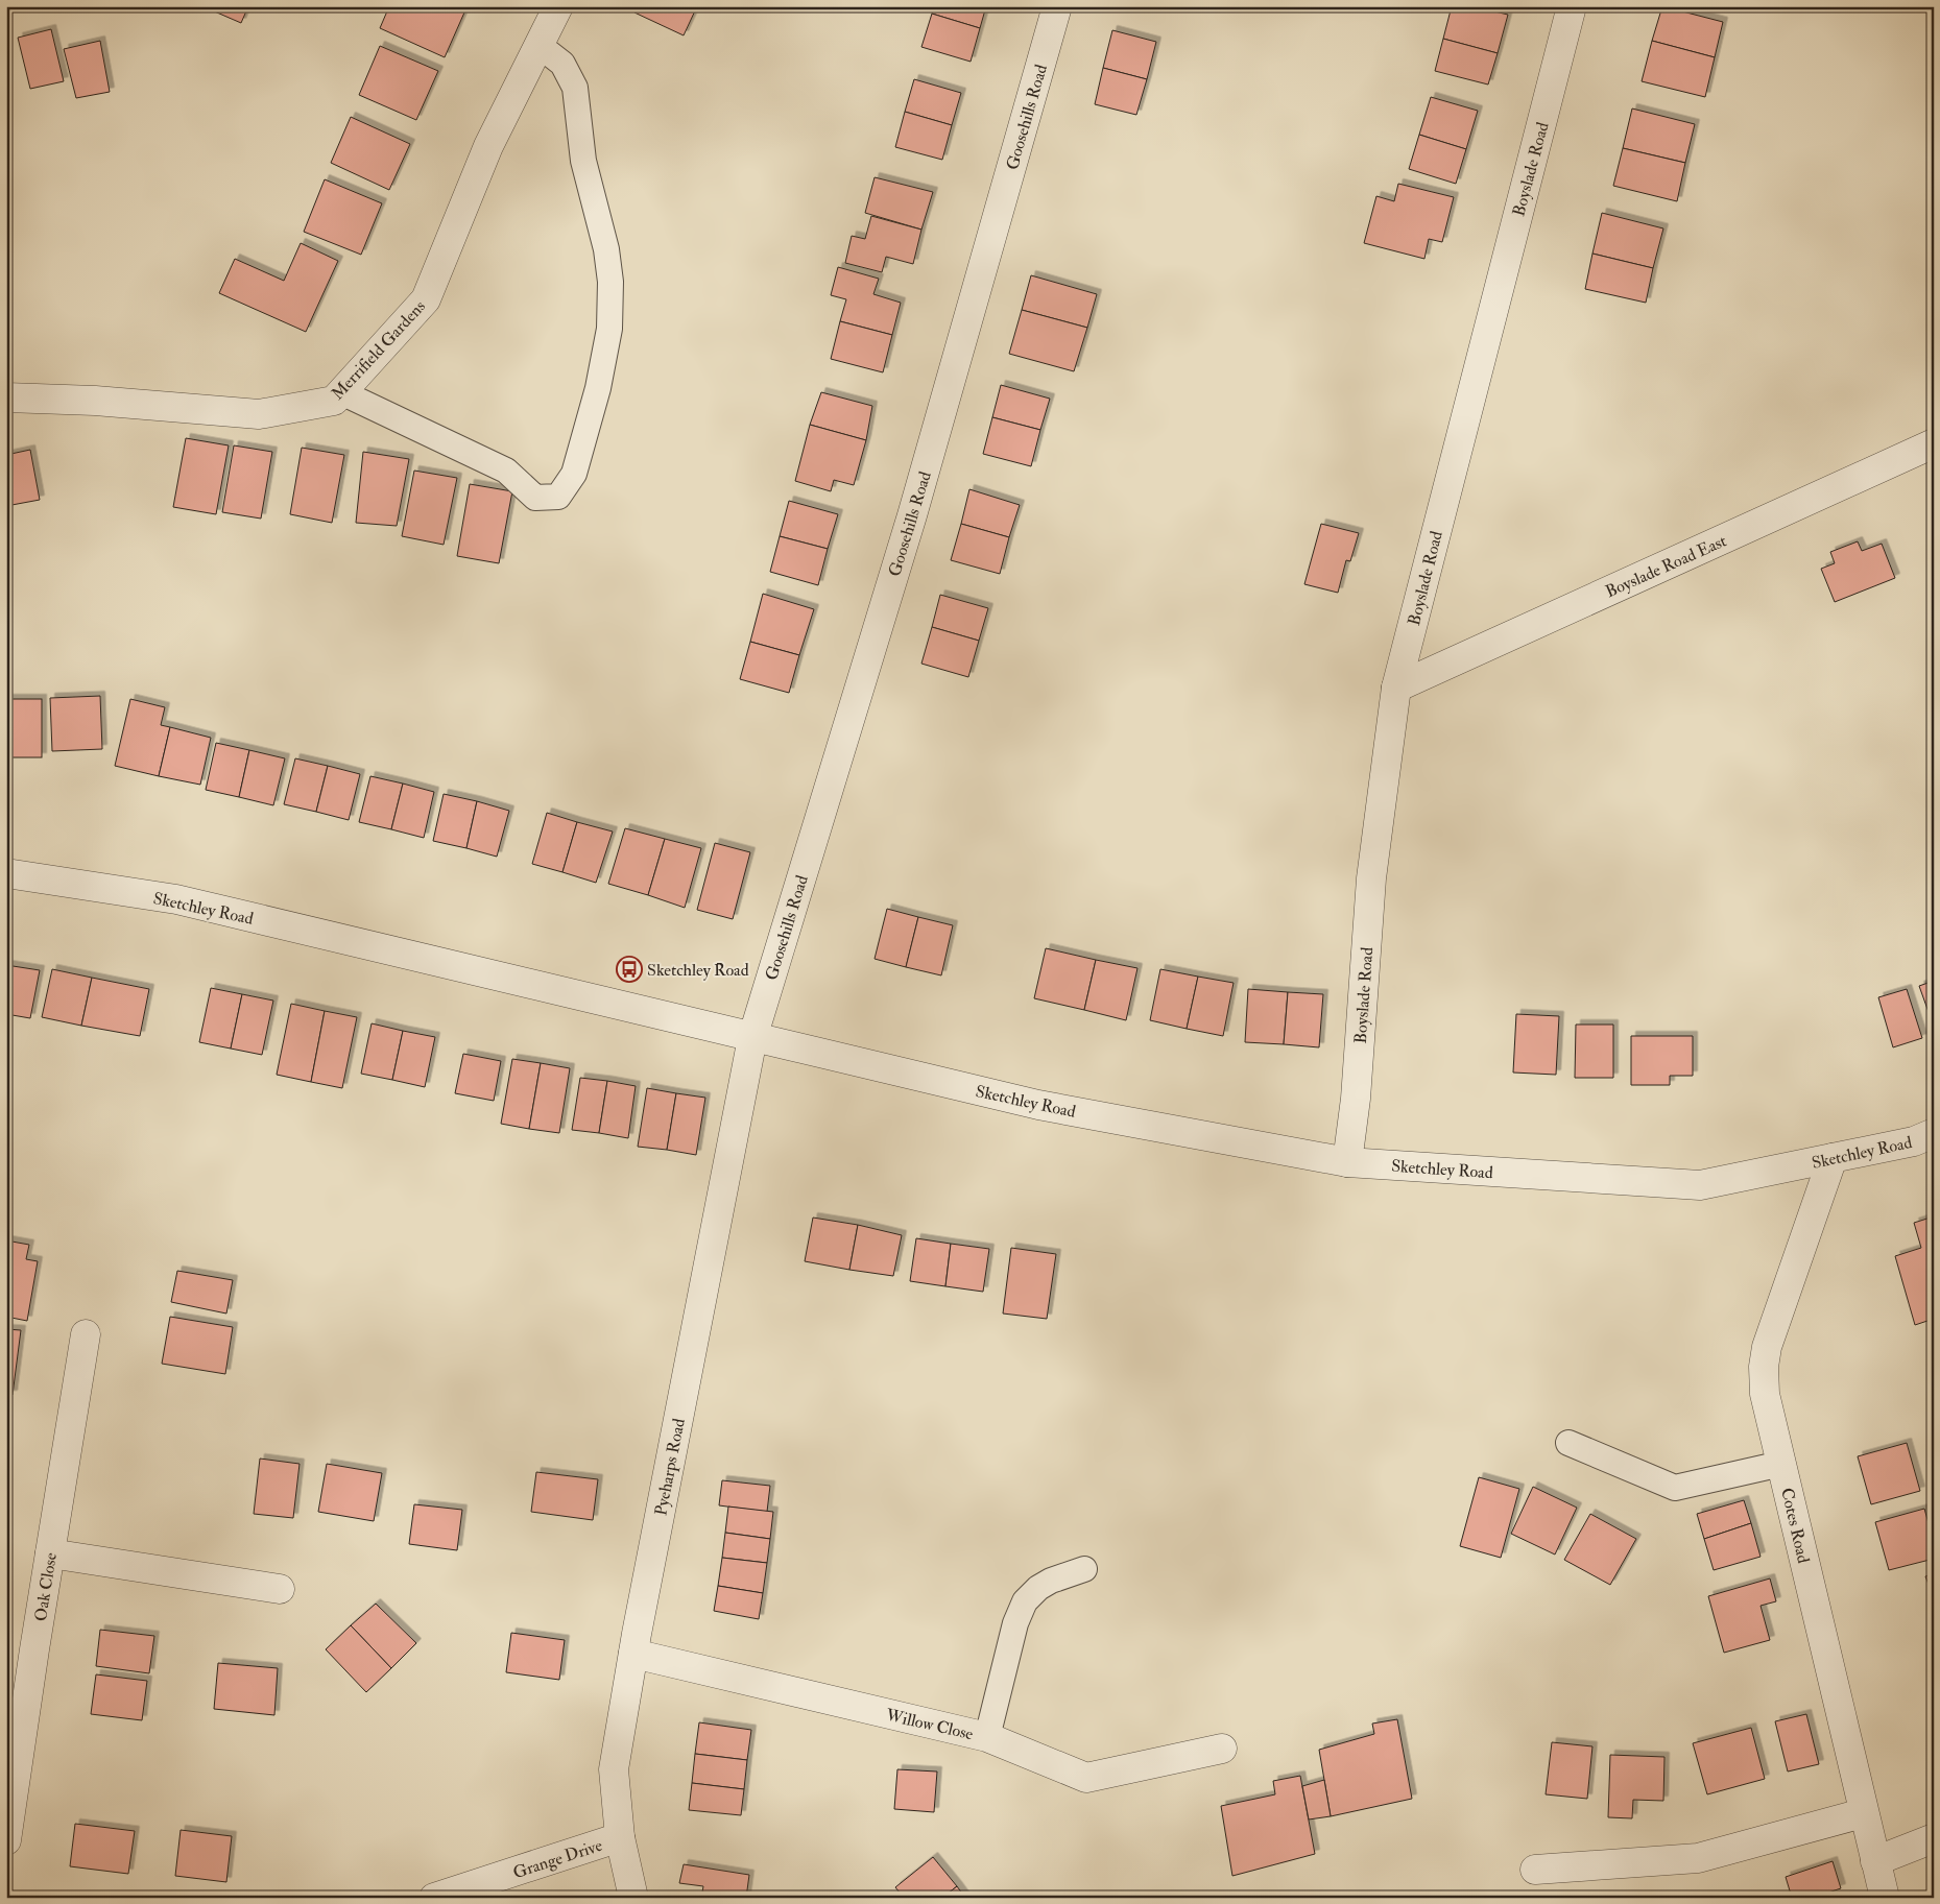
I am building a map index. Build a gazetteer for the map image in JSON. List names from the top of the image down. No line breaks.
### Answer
{"streets":{"street":["Goosehills Road","Boyslade Road","Merrifield Gardens","Boyslade Road East","Sketchley Road","Pyeharps Road","Cotes Road","Oak Close","Willow Close","Grange Drive"]},"crossings":[["Goosehills Road","Sketchley Road"],["Goosehills Road","Pyeharps Road"],["Boyslade Road","Boyslade Road East"],["Boyslade Road","Sketchley Road"],["Sketchley Road","Pyeharps Road"],["Sketchley Road","Cotes Road"],["Pyeharps Road","Willow Close"],["Pyeharps Road","Grange Drive"]],"places":{"bus stop":["Sketchley Road"]}}
